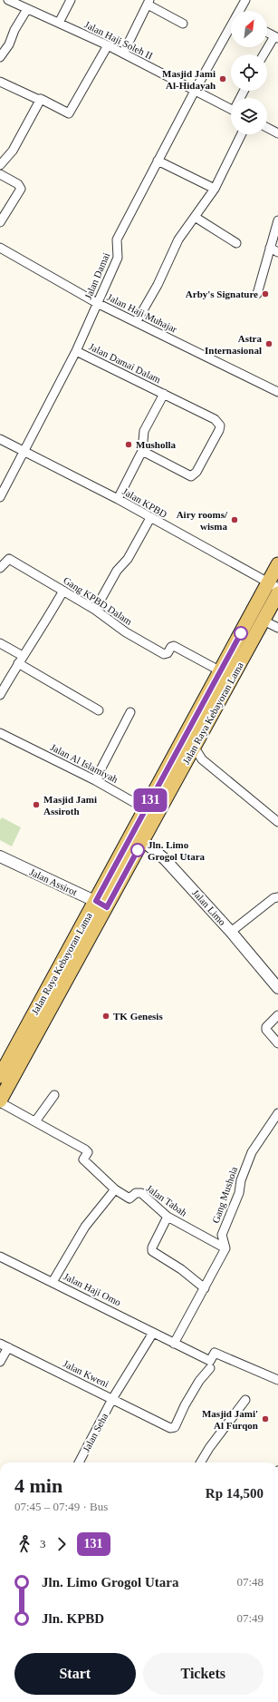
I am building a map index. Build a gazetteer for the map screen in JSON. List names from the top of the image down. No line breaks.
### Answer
{"streets":{"main road":["Jalan Raya Kebayoran Lama"],"street":["Jalan Haji Soleh II","Jalan Damai","Jalan Haji Muhajar","Jalan Damai Dalam","Jalan KPBD","Gang KPBD Dalam","Jalan Al Islamiyah","Jalan Assirot","Jalan Limo","Gang Mushola","Jalan Tabah","Jalan Haji Omo","Jalan Kweni","Jalan Seha"]},"crossings":[["Jalan Haji Soleh II","Jalan Damai"],["Jalan Damai","Jalan Haji Muhajar"],["Jalan Damai","Jalan Damai Dalam"],["Jalan Damai","Jalan KPBD"],["Jalan Damai Dalam","Jalan KPBD"],["Jalan KPBD","Jalan Raya Kebayoran Lama"],["Gang KPBD Dalam","Jalan Raya Kebayoran Lama"],["Jalan Raya Kebayoran Lama","Jalan Al Islamiyah"],["Jalan Raya Kebayoran Lama","Jalan Assirot"],["Jalan Raya Kebayoran Lama","Jalan Limo"],["Jalan Raya Kebayoran Lama","Jalan Tabah"],["Gang Mushola","Jalan Tabah"],["Jalan Haji Omo","Jalan Kweni"],["Jalan Kweni","Jalan Seha"]],"places":["Masjid Jami Al-Hidayah","Arby's Signature","Astra Internasional","Musholla","Airy rooms/ wisma","Masjid Jami Assiroth","Jln. Limo Grogol Utara","TK Genesis","Masjid Jami' Al Furqon"],"lines":["bus line 131"],"north":"top right","page":{"on_map":"131","heading":["4 min","07:45 – 07:49 · Bus","Rp 14,500"],"legs":["3","131"],"list":[{"name":"Jln. Limo Grogol Utara","value":"07:48"},{"name":"Jln. KPBD","value":"07:49"}],"buttons":["Start","Tickets"]}}
